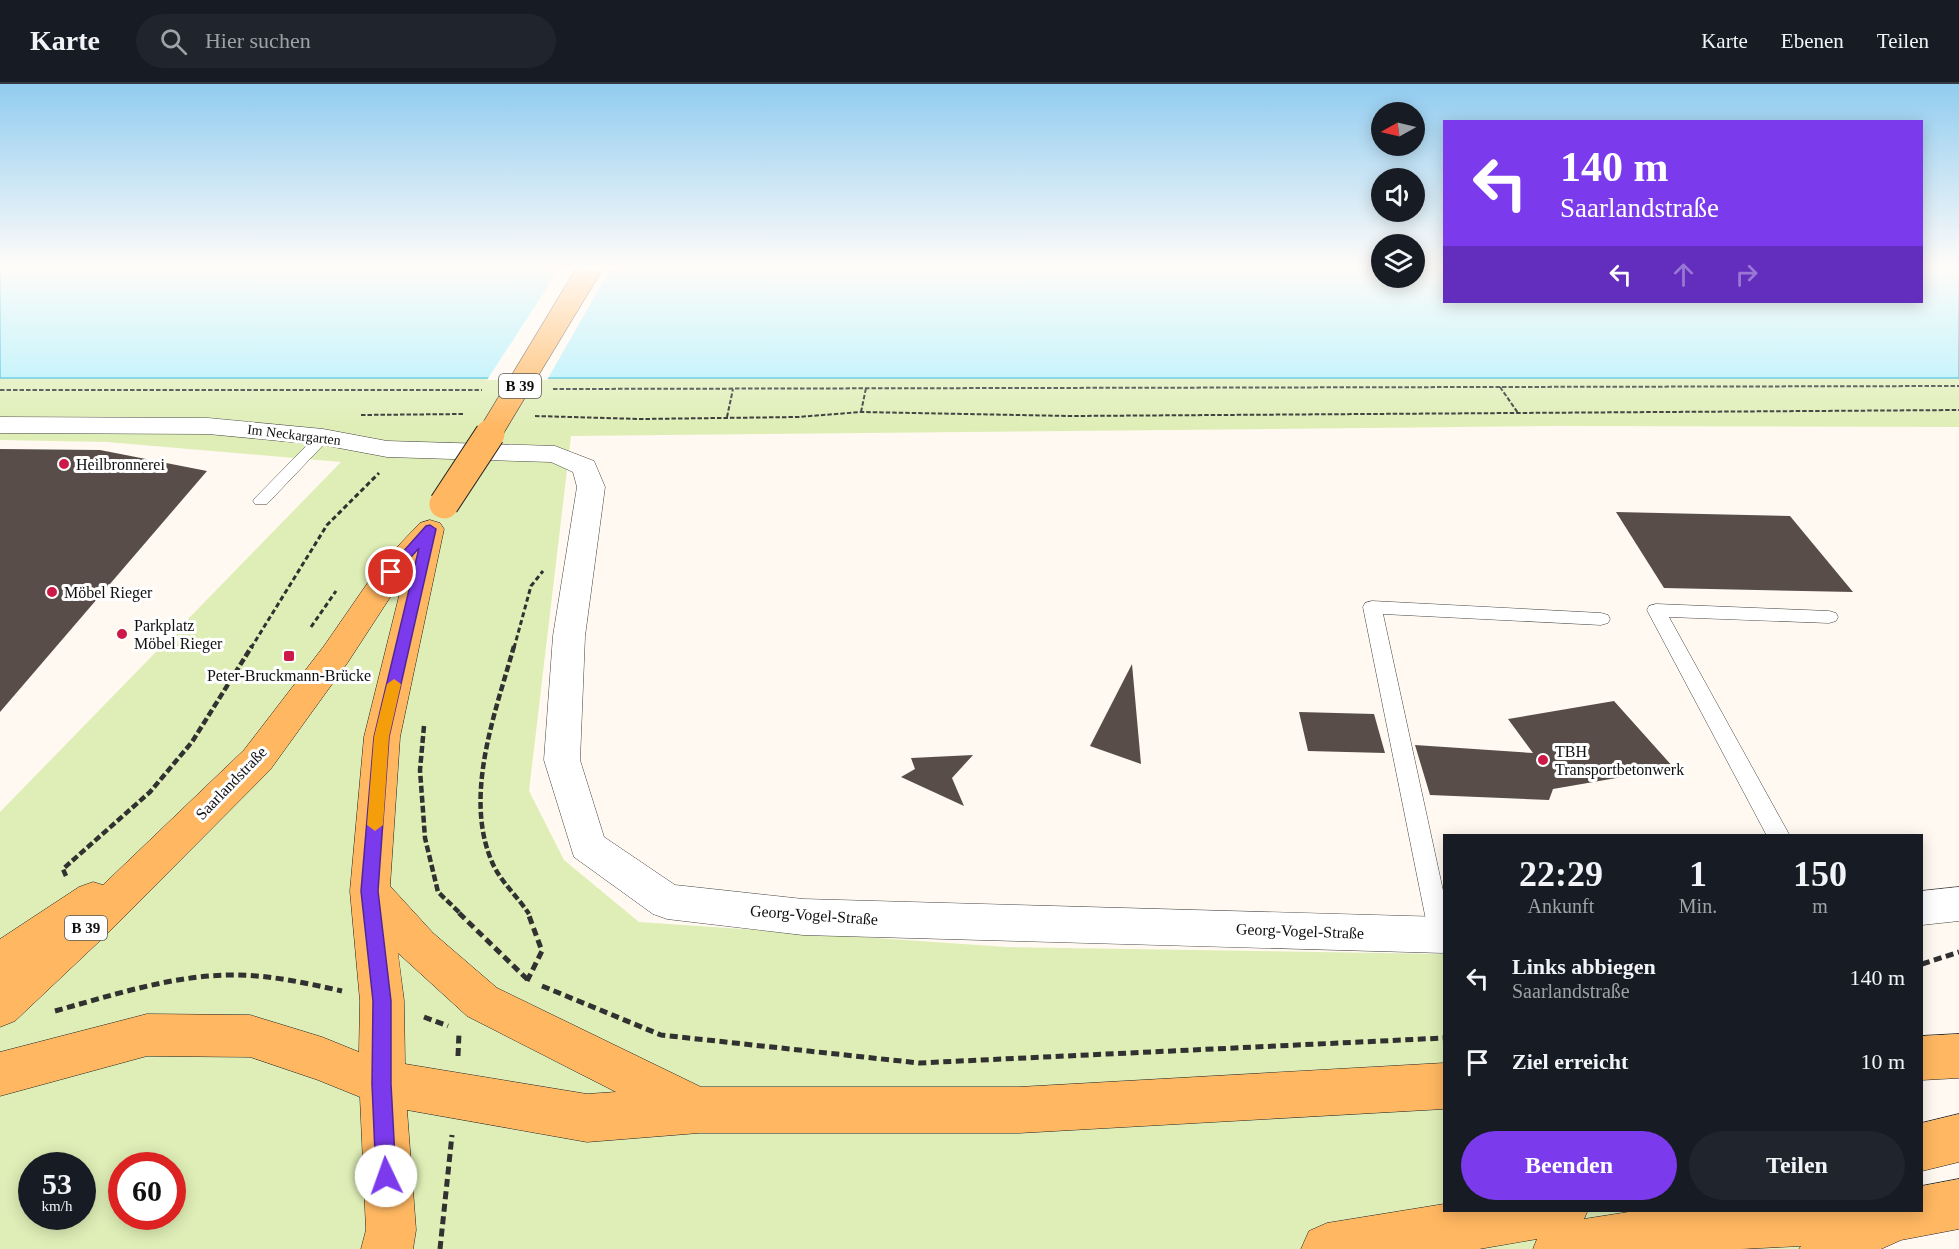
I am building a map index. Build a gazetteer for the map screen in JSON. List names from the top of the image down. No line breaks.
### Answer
{"streets":{"main road":["B 39","Saarlandstraße"],"street":["Im Neckargarten","Georg-Vogel-Straße"]},"crossings":[["B 39","Saarlandstraße"],["Im Neckargarten","Georg-Vogel-Straße"]],"places":{"other":["Heilbronnerei","Möbel Rieger","Parkplatz Möbel Rieger","TBH Transportbetonwerk"],"transit":["Peter-Bruckmann-Brücke"]},"north":"left","page":{"header":"Karte","search":"Hier suchen","nav":["Karte","Ebenen","Teilen"],"turn":["140 m","Saarlandstraße"],"eta":["22:29","Ankunft","1","Min.","150","m"],"list":[{"name":"Links abbiegen","note":"Saarlandstraße","value":"140 m"},{"name":"Ziel erreicht","value":"10 m"}],"buttons":["Beenden","Teilen"],"speed":"53 km/h","limit":"60"}}
